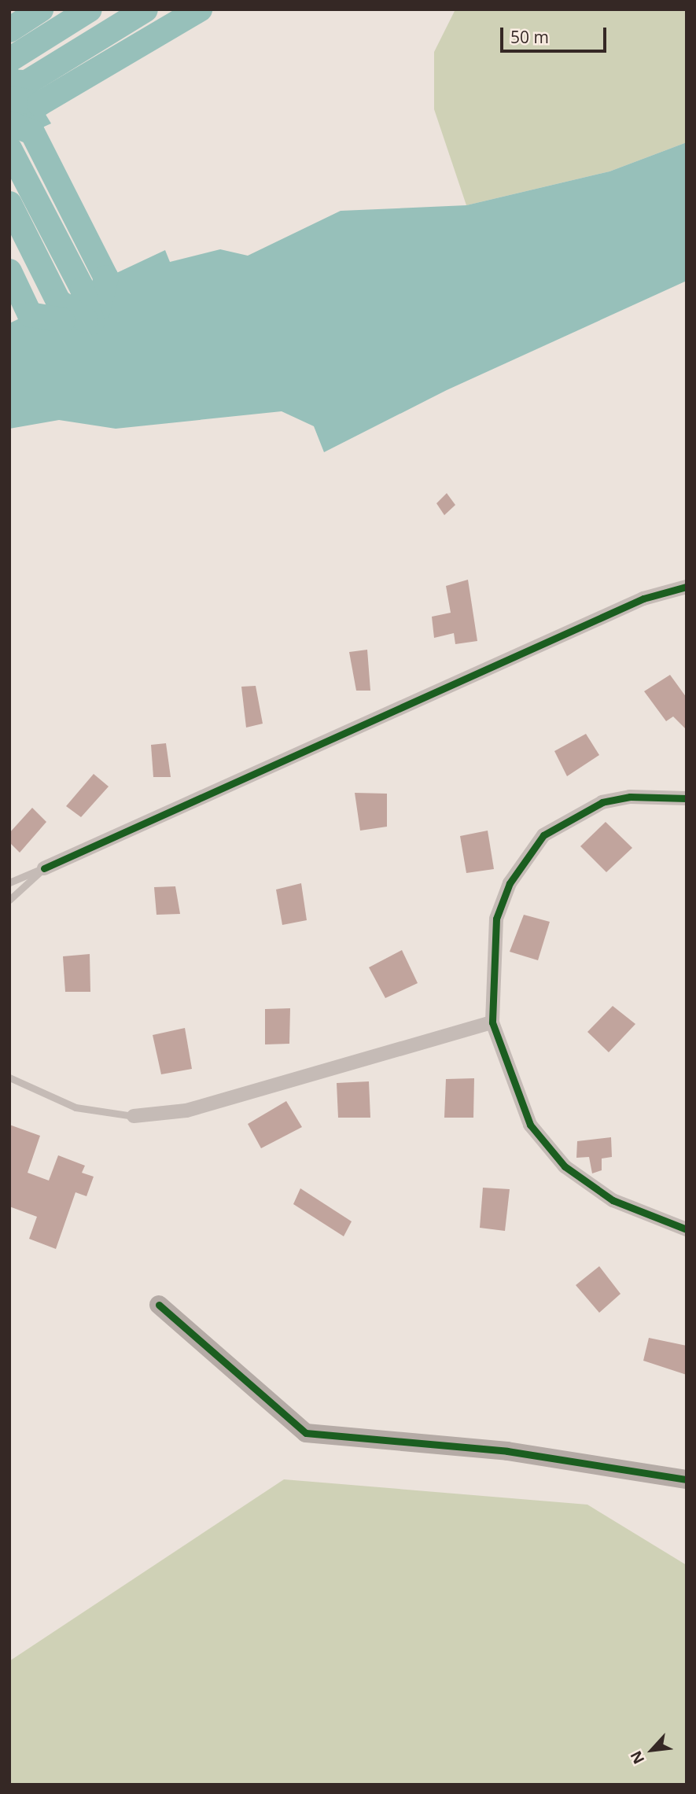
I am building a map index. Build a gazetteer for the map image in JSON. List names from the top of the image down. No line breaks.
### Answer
{"scale_bar":"50 m","north":"bottom left"}
